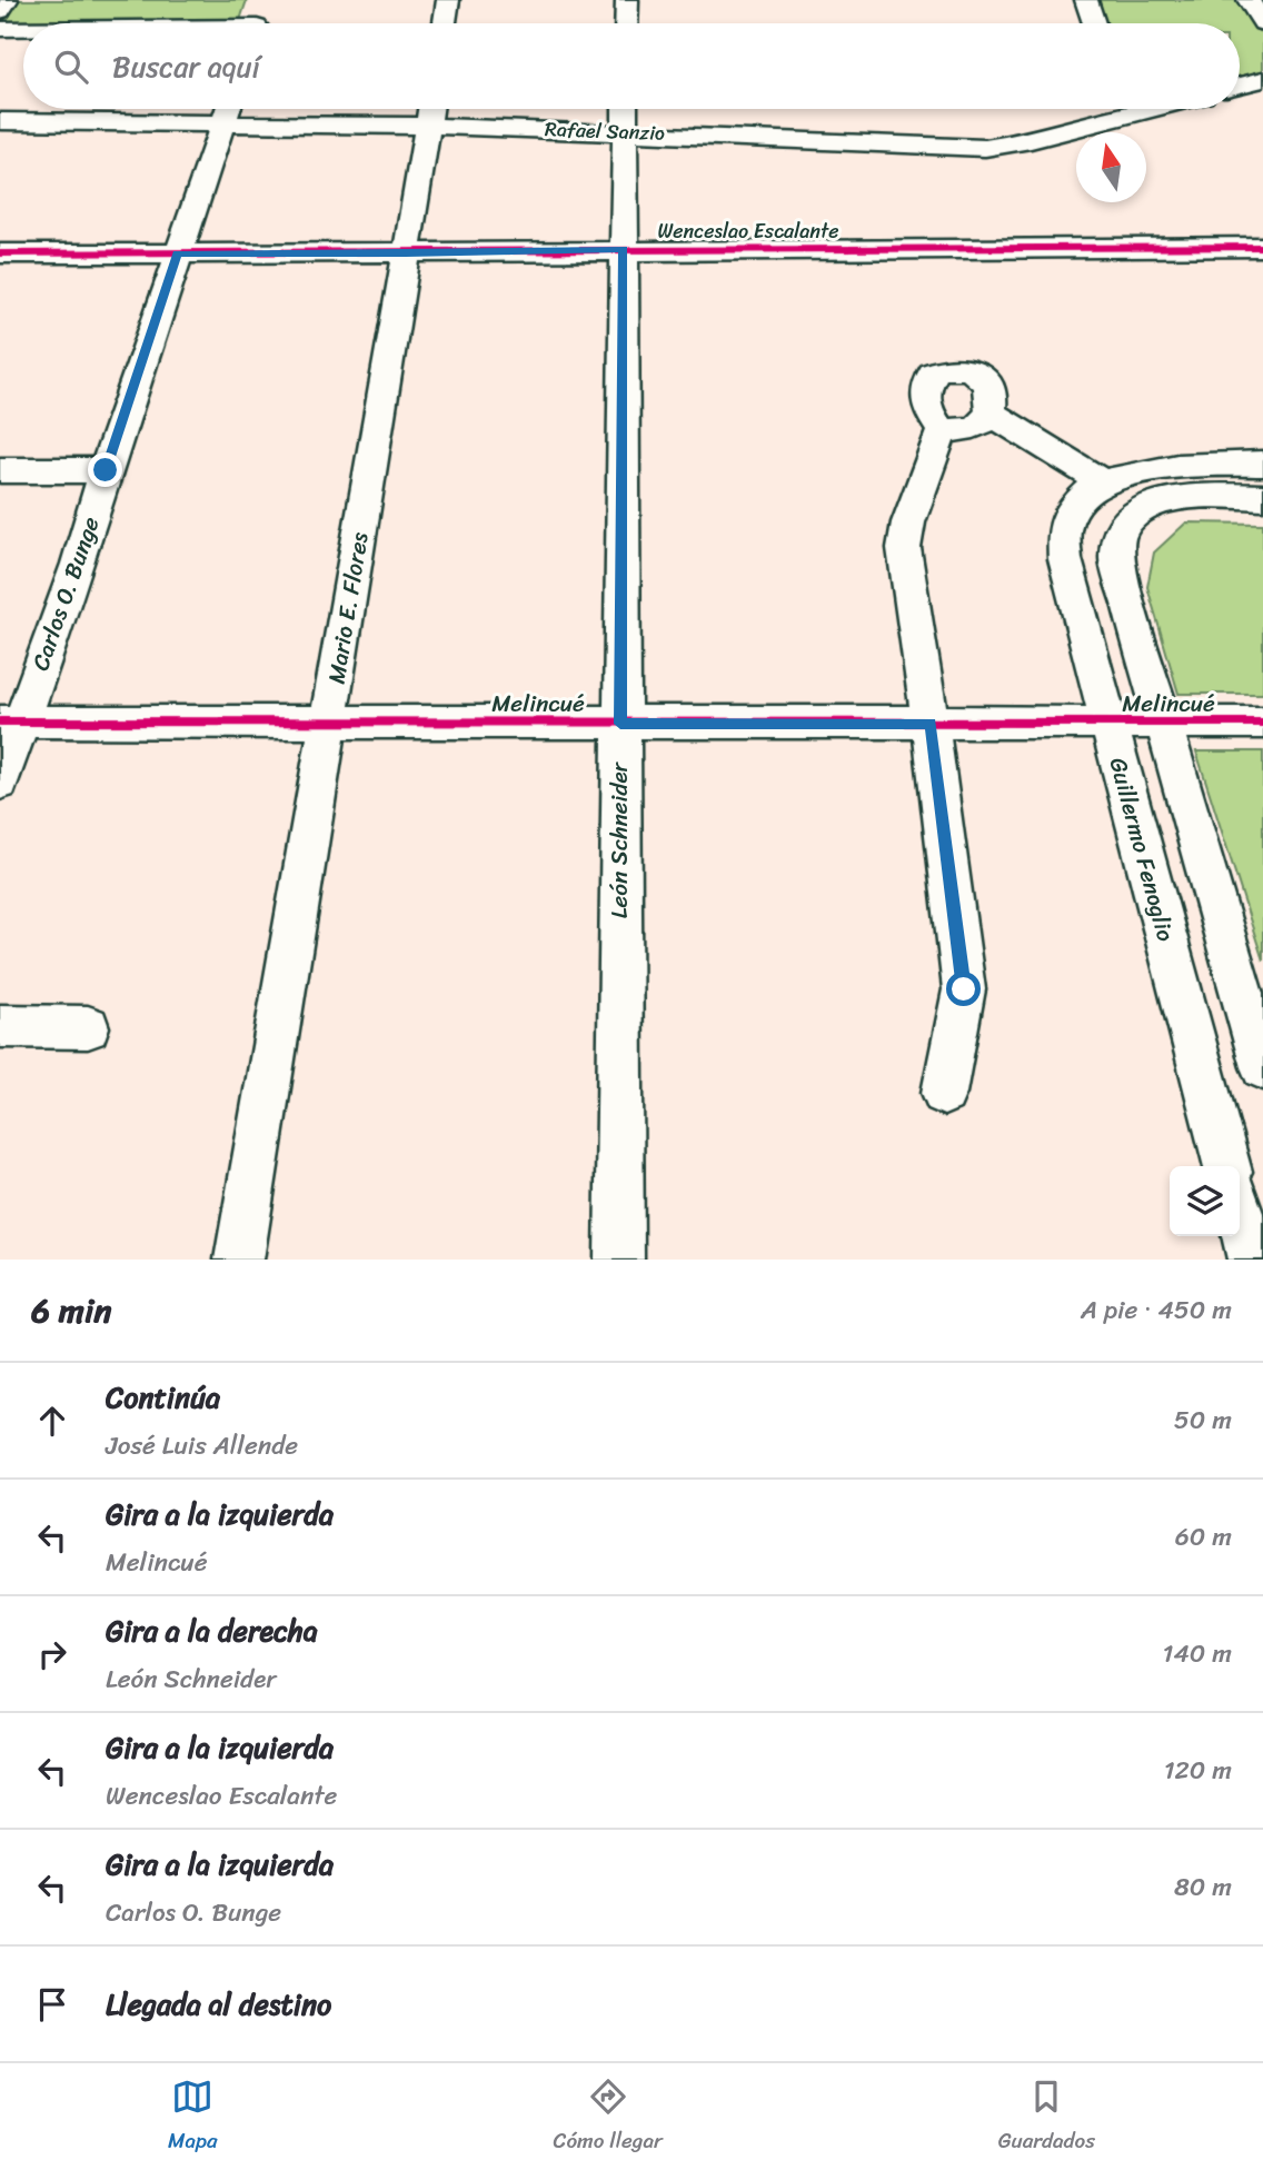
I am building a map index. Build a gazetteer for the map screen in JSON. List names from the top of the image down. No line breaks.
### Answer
{"streets":{"street":["Rafael Sanzio","Wenceslao Escalante","Carlos O. Bunge","Mario E. Flores","Melincué","León Schneider","Guillermo Fenoglio"]},"crossings":[["Rafael Sanzio","Carlos O. Bunge"],["Rafael Sanzio","Mario E. Flores"],["Rafael Sanzio","León Schneider"],["Wenceslao Escalante","Carlos O. Bunge"],["Wenceslao Escalante","Mario E. Flores"],["Wenceslao Escalante","León Schneider"],["Carlos O. Bunge","Melincué"],["Mario E. Flores","Melincué"],["Melincué","León Schneider"],["Melincué","Guillermo Fenoglio"]],"north":"top","page":{"search":"Buscar aquí","heading":["6 min","A pie · 450 m"],"list":[["Continúa","José Luis Allende","50 m"],["Gira a la izquierda","Melincué","60 m"],["Gira a la derecha","León Schneider","140 m"],["Gira a la izquierda","Wenceslao Escalante","120 m"],["Gira a la izquierda","Carlos O. Bunge","80 m"],"Llegada al destino"],"nav":["Mapa","Cómo llegar","Guardados"]}}
